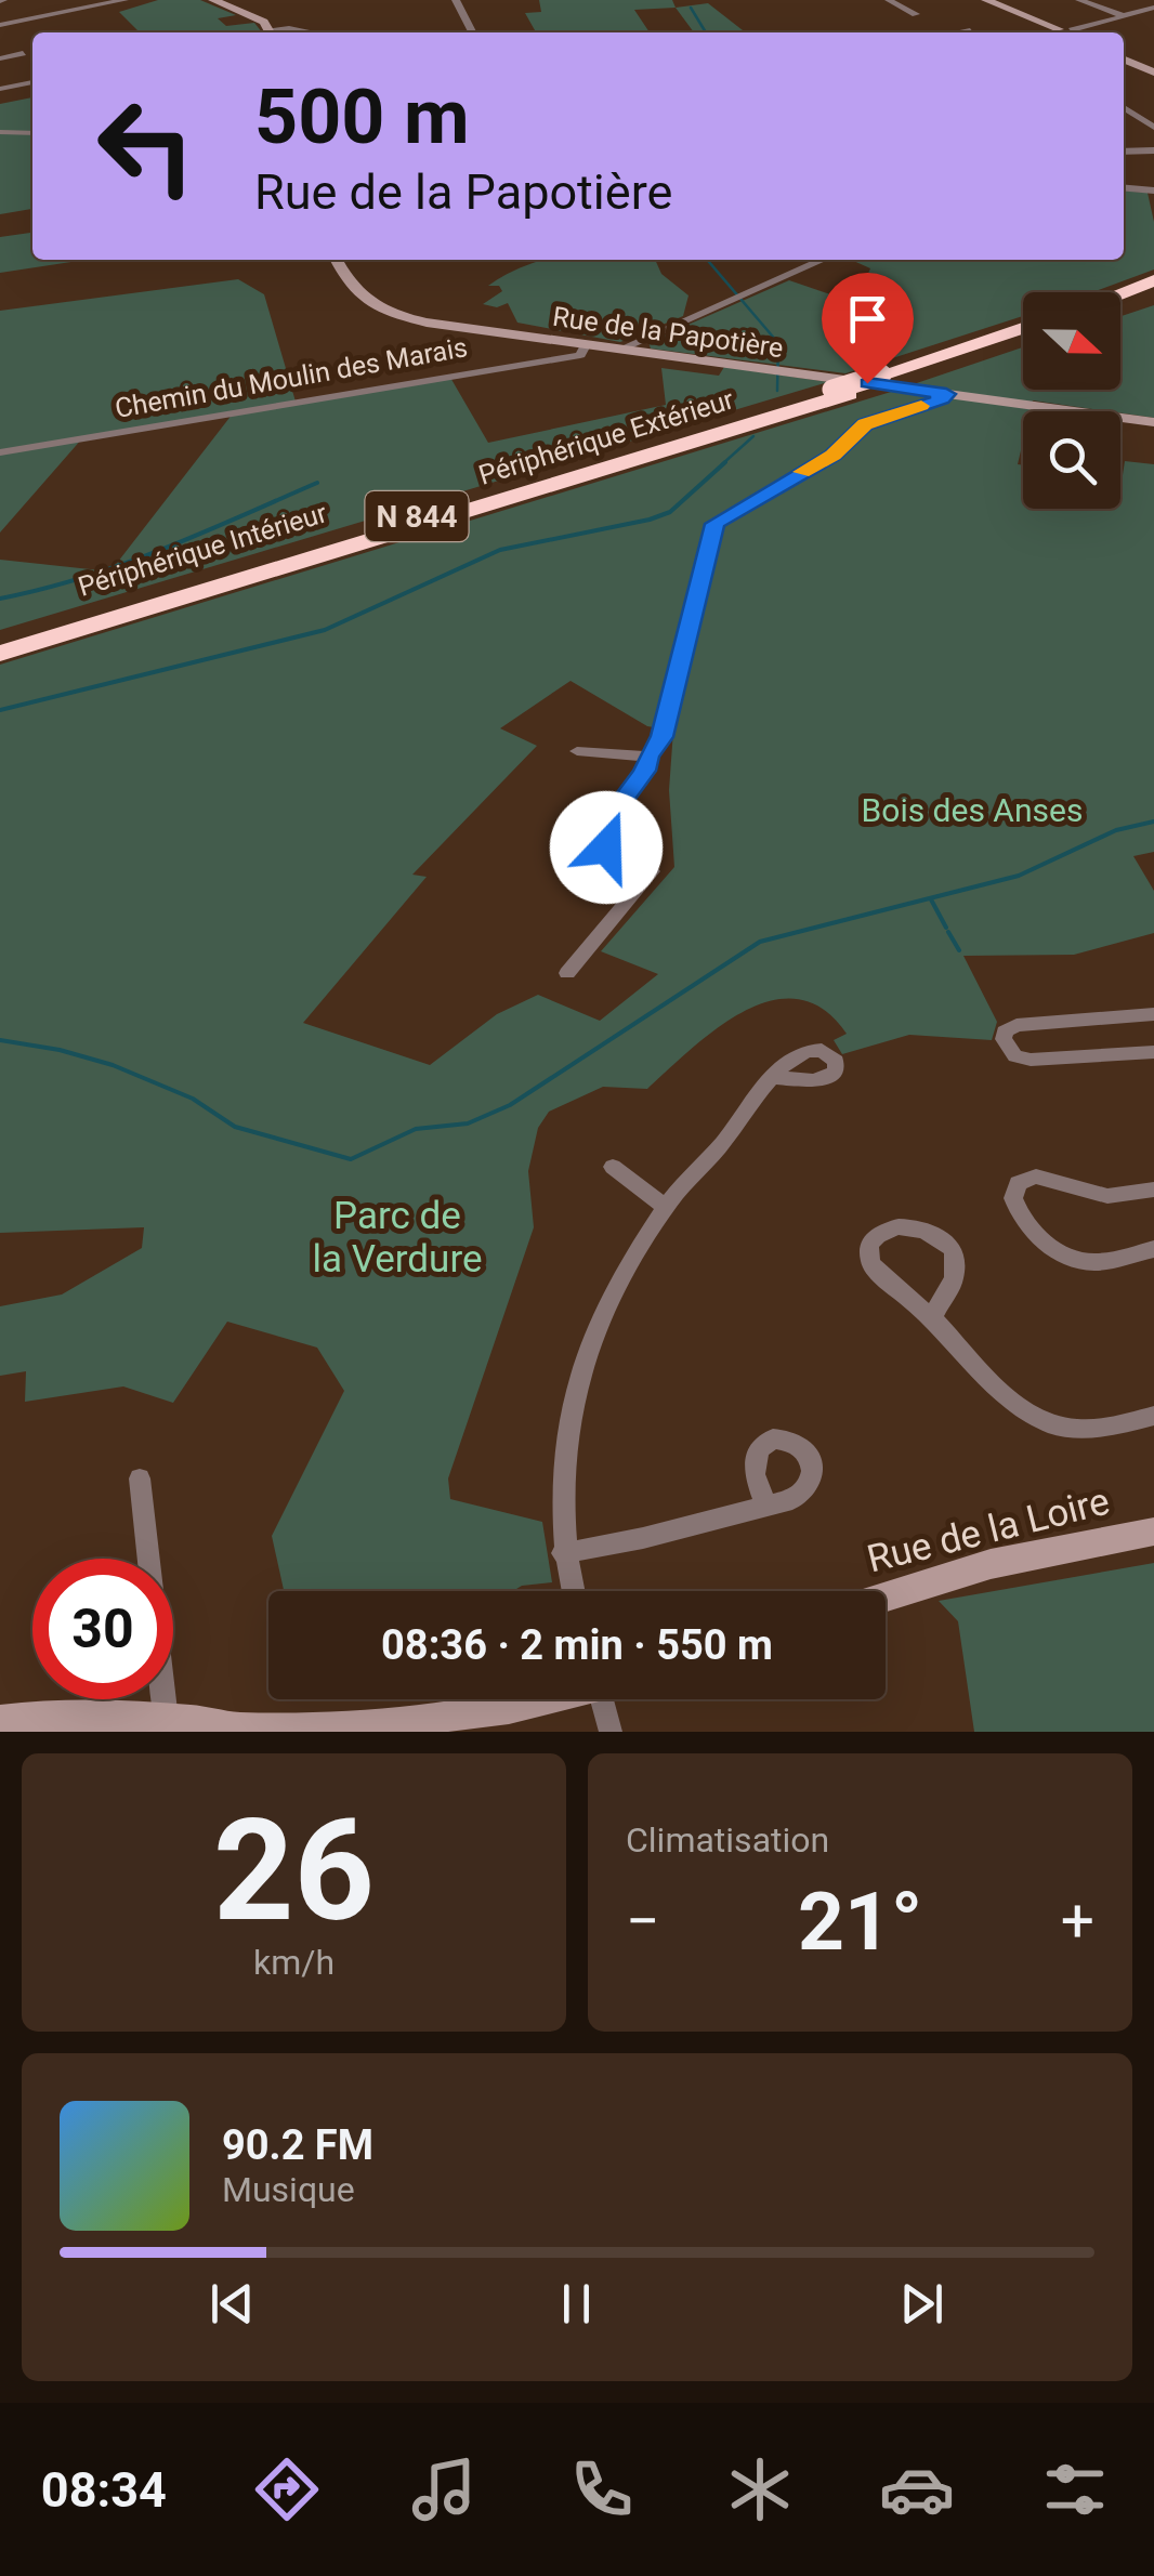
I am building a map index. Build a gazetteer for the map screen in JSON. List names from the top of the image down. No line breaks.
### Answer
{"streets":{"highway":["Périphérique Extérieur","N 844","Périphérique Intérieur"],"street":["Rue de la Papotière","Chemin du Moulin des Marais","Rue de la Loire"]},"crossings":[["Rue de la Papotière","Chemin du Moulin des Marais"],["Périphérique Extérieur","N 844"],["Périphérique Extérieur","Périphérique Intérieur"]],"parks":["Bois des Anses","Parc de la Verdure"],"north":"right","page":{"turn":["500 m","Rue de la Papotière"],"limit":"30","trip":"08:36 · 2 min · 550 m","tile":[["26","km/h"],"Climatisation"],"heat":["−","21°","+"],"song":["90.2 FM","Musique"],"tabs":"08:34"}}
